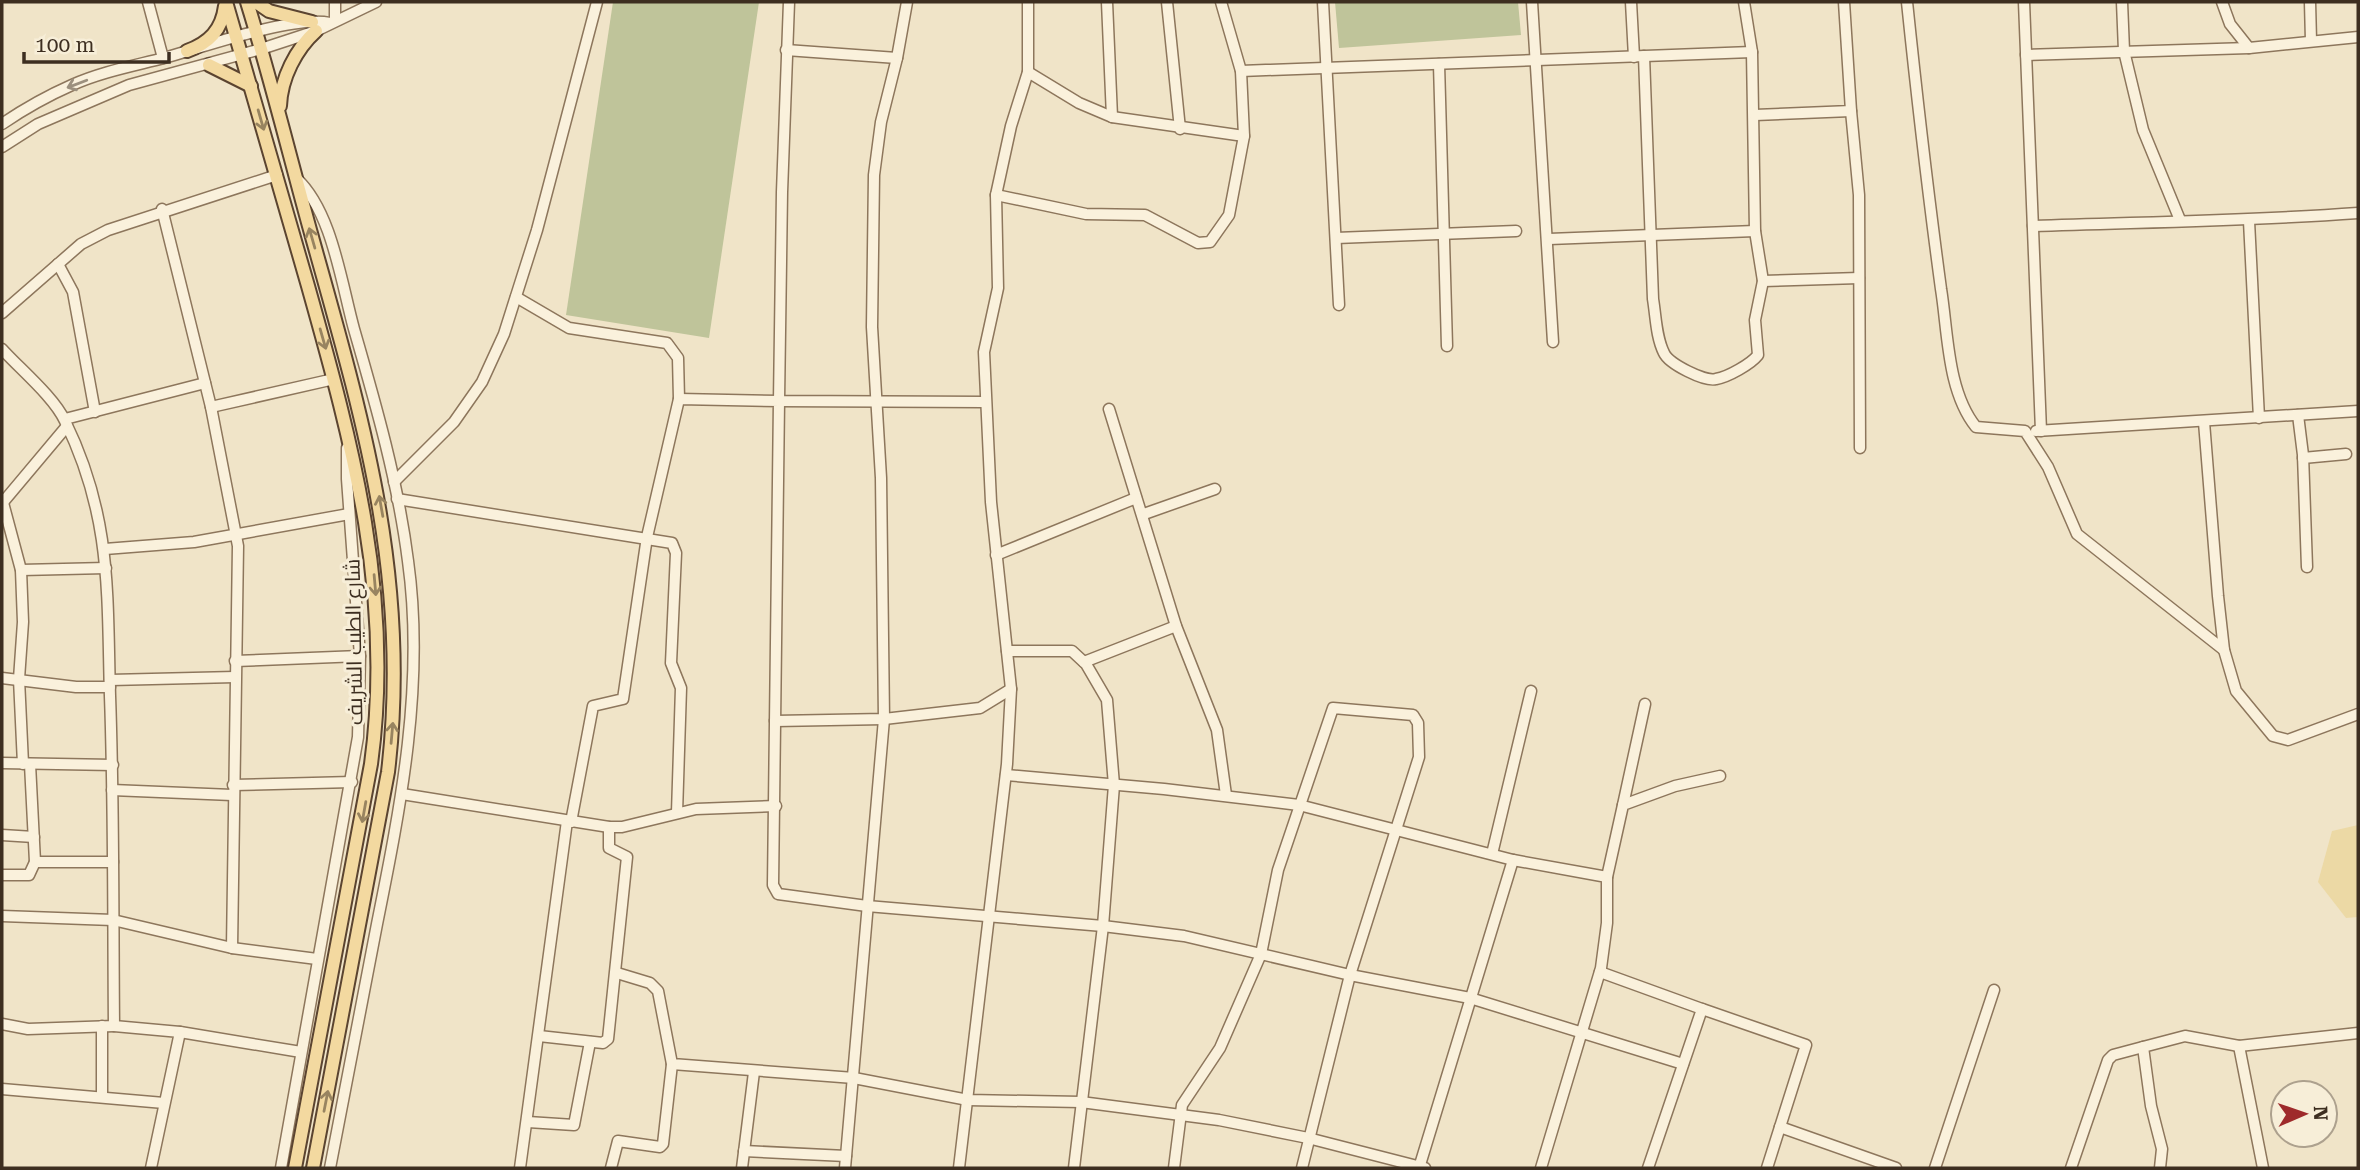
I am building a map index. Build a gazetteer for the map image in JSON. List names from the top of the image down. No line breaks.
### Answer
{"streets":{"main road":["شارع الطيب الشريف"]},"scale_bar":"100 m","north":"right"}
